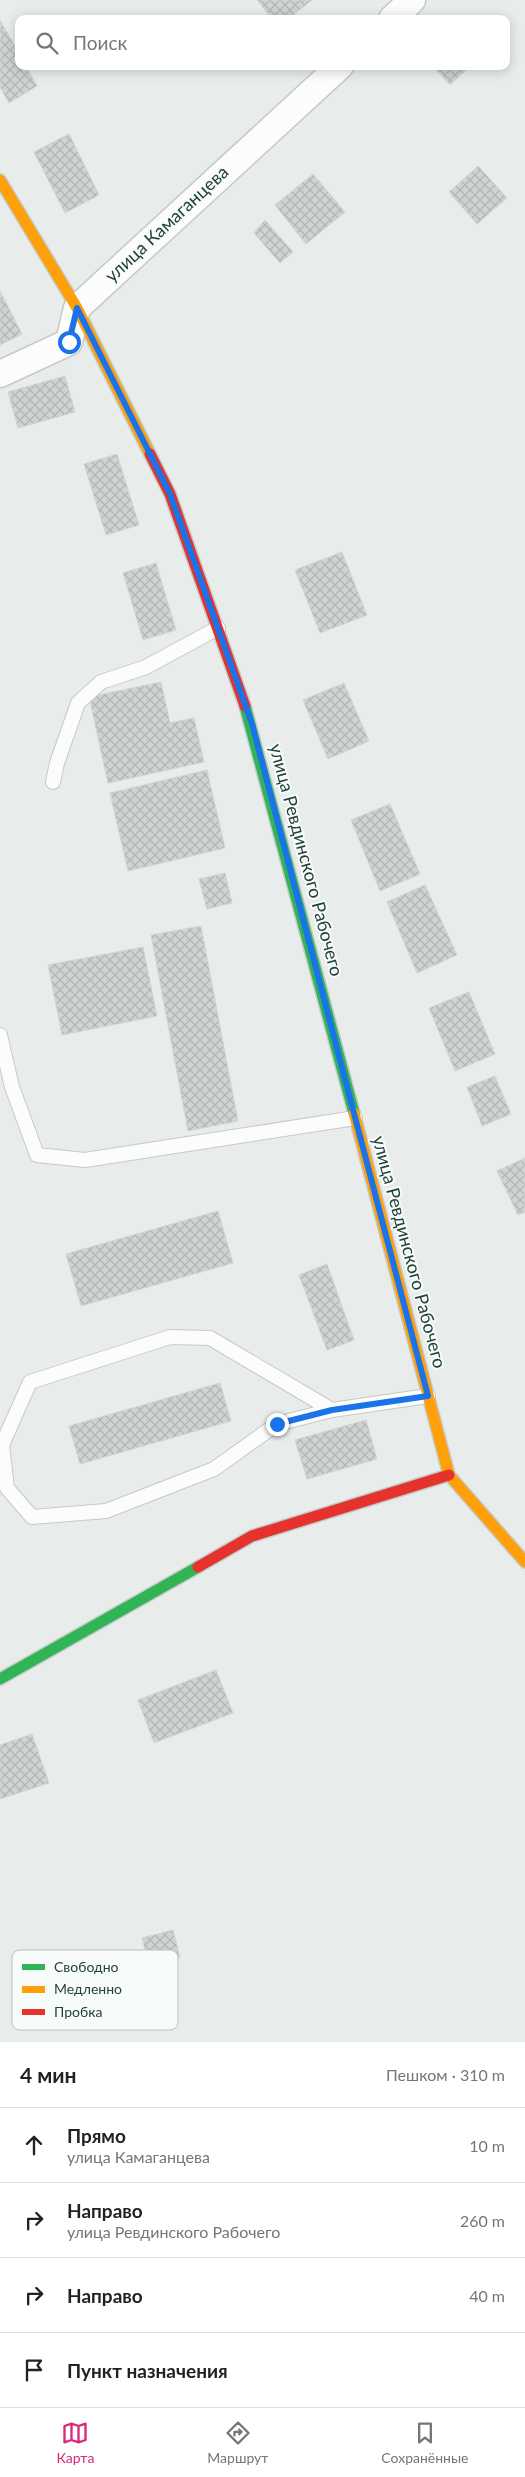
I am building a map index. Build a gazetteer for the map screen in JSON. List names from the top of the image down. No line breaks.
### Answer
{"streets":{"street":["улица Камаганцева","улица Ревдинского Рабочего"]},"crossings":[["улица Камаганцева","улица Ревдинского Рабочего"]],"legend":["Свободно","Медленно","Пробка"],"page":{"search":"Поиск","heading":["4 мин","Пешком · 310 m"],"list":[["Прямо","улица Камаганцева","10 m"],["Направо","улица Ревдинского Рабочего","260 m"],["Направо","40 m"],"Пункт назначения"],"nav":["Карта","Маршрут","Сохранённые"]}}
